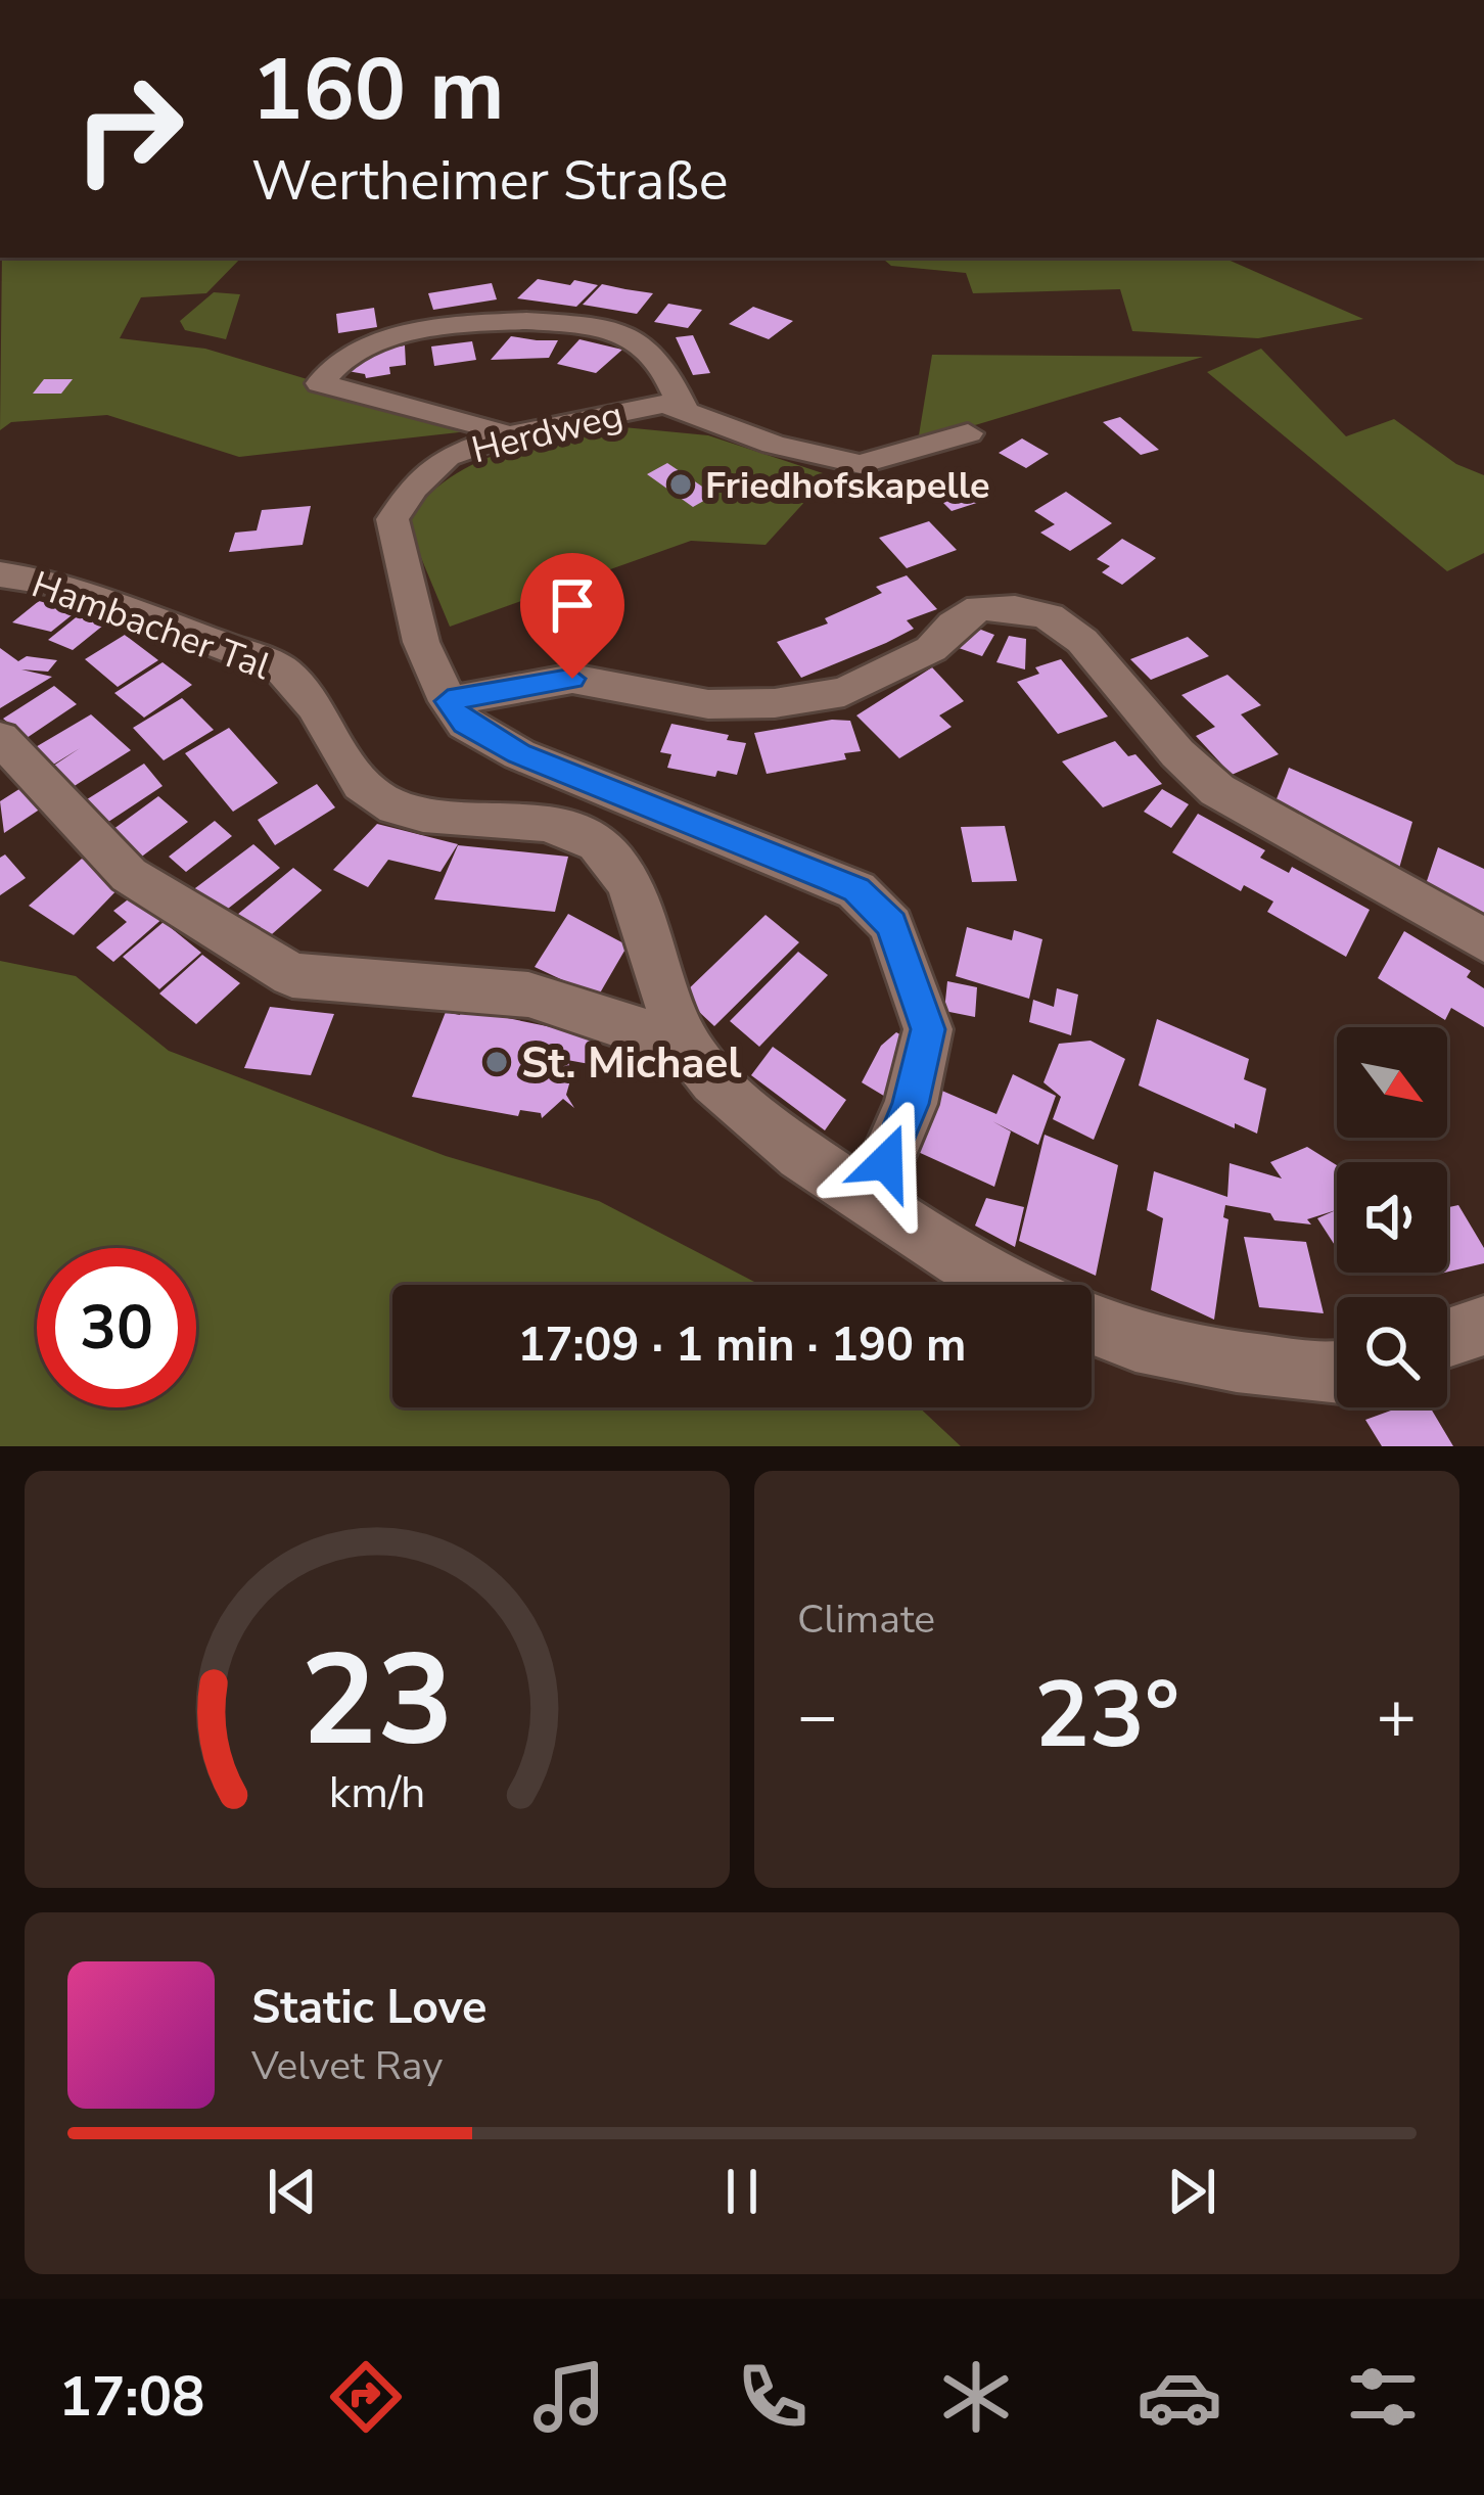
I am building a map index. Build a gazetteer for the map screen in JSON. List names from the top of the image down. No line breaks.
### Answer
{"streets":{"street":["Herdweg","Hambacher Tal"]},"crossings":[["Herdweg","Hambacher Tal"]],"places":["Friedhofskapelle","St. Michael"],"north":"bottom right","page":{"turn":["160 m","Wertheimer Straße"],"limit":"30","trip":"17:09 · 1 min · 190 m","tile":"Climate","heat":["−","23°","+"],"song":["Static Love","Velvet Ray"],"tabs":"17:08","gauge":["23","km/h"]}}
